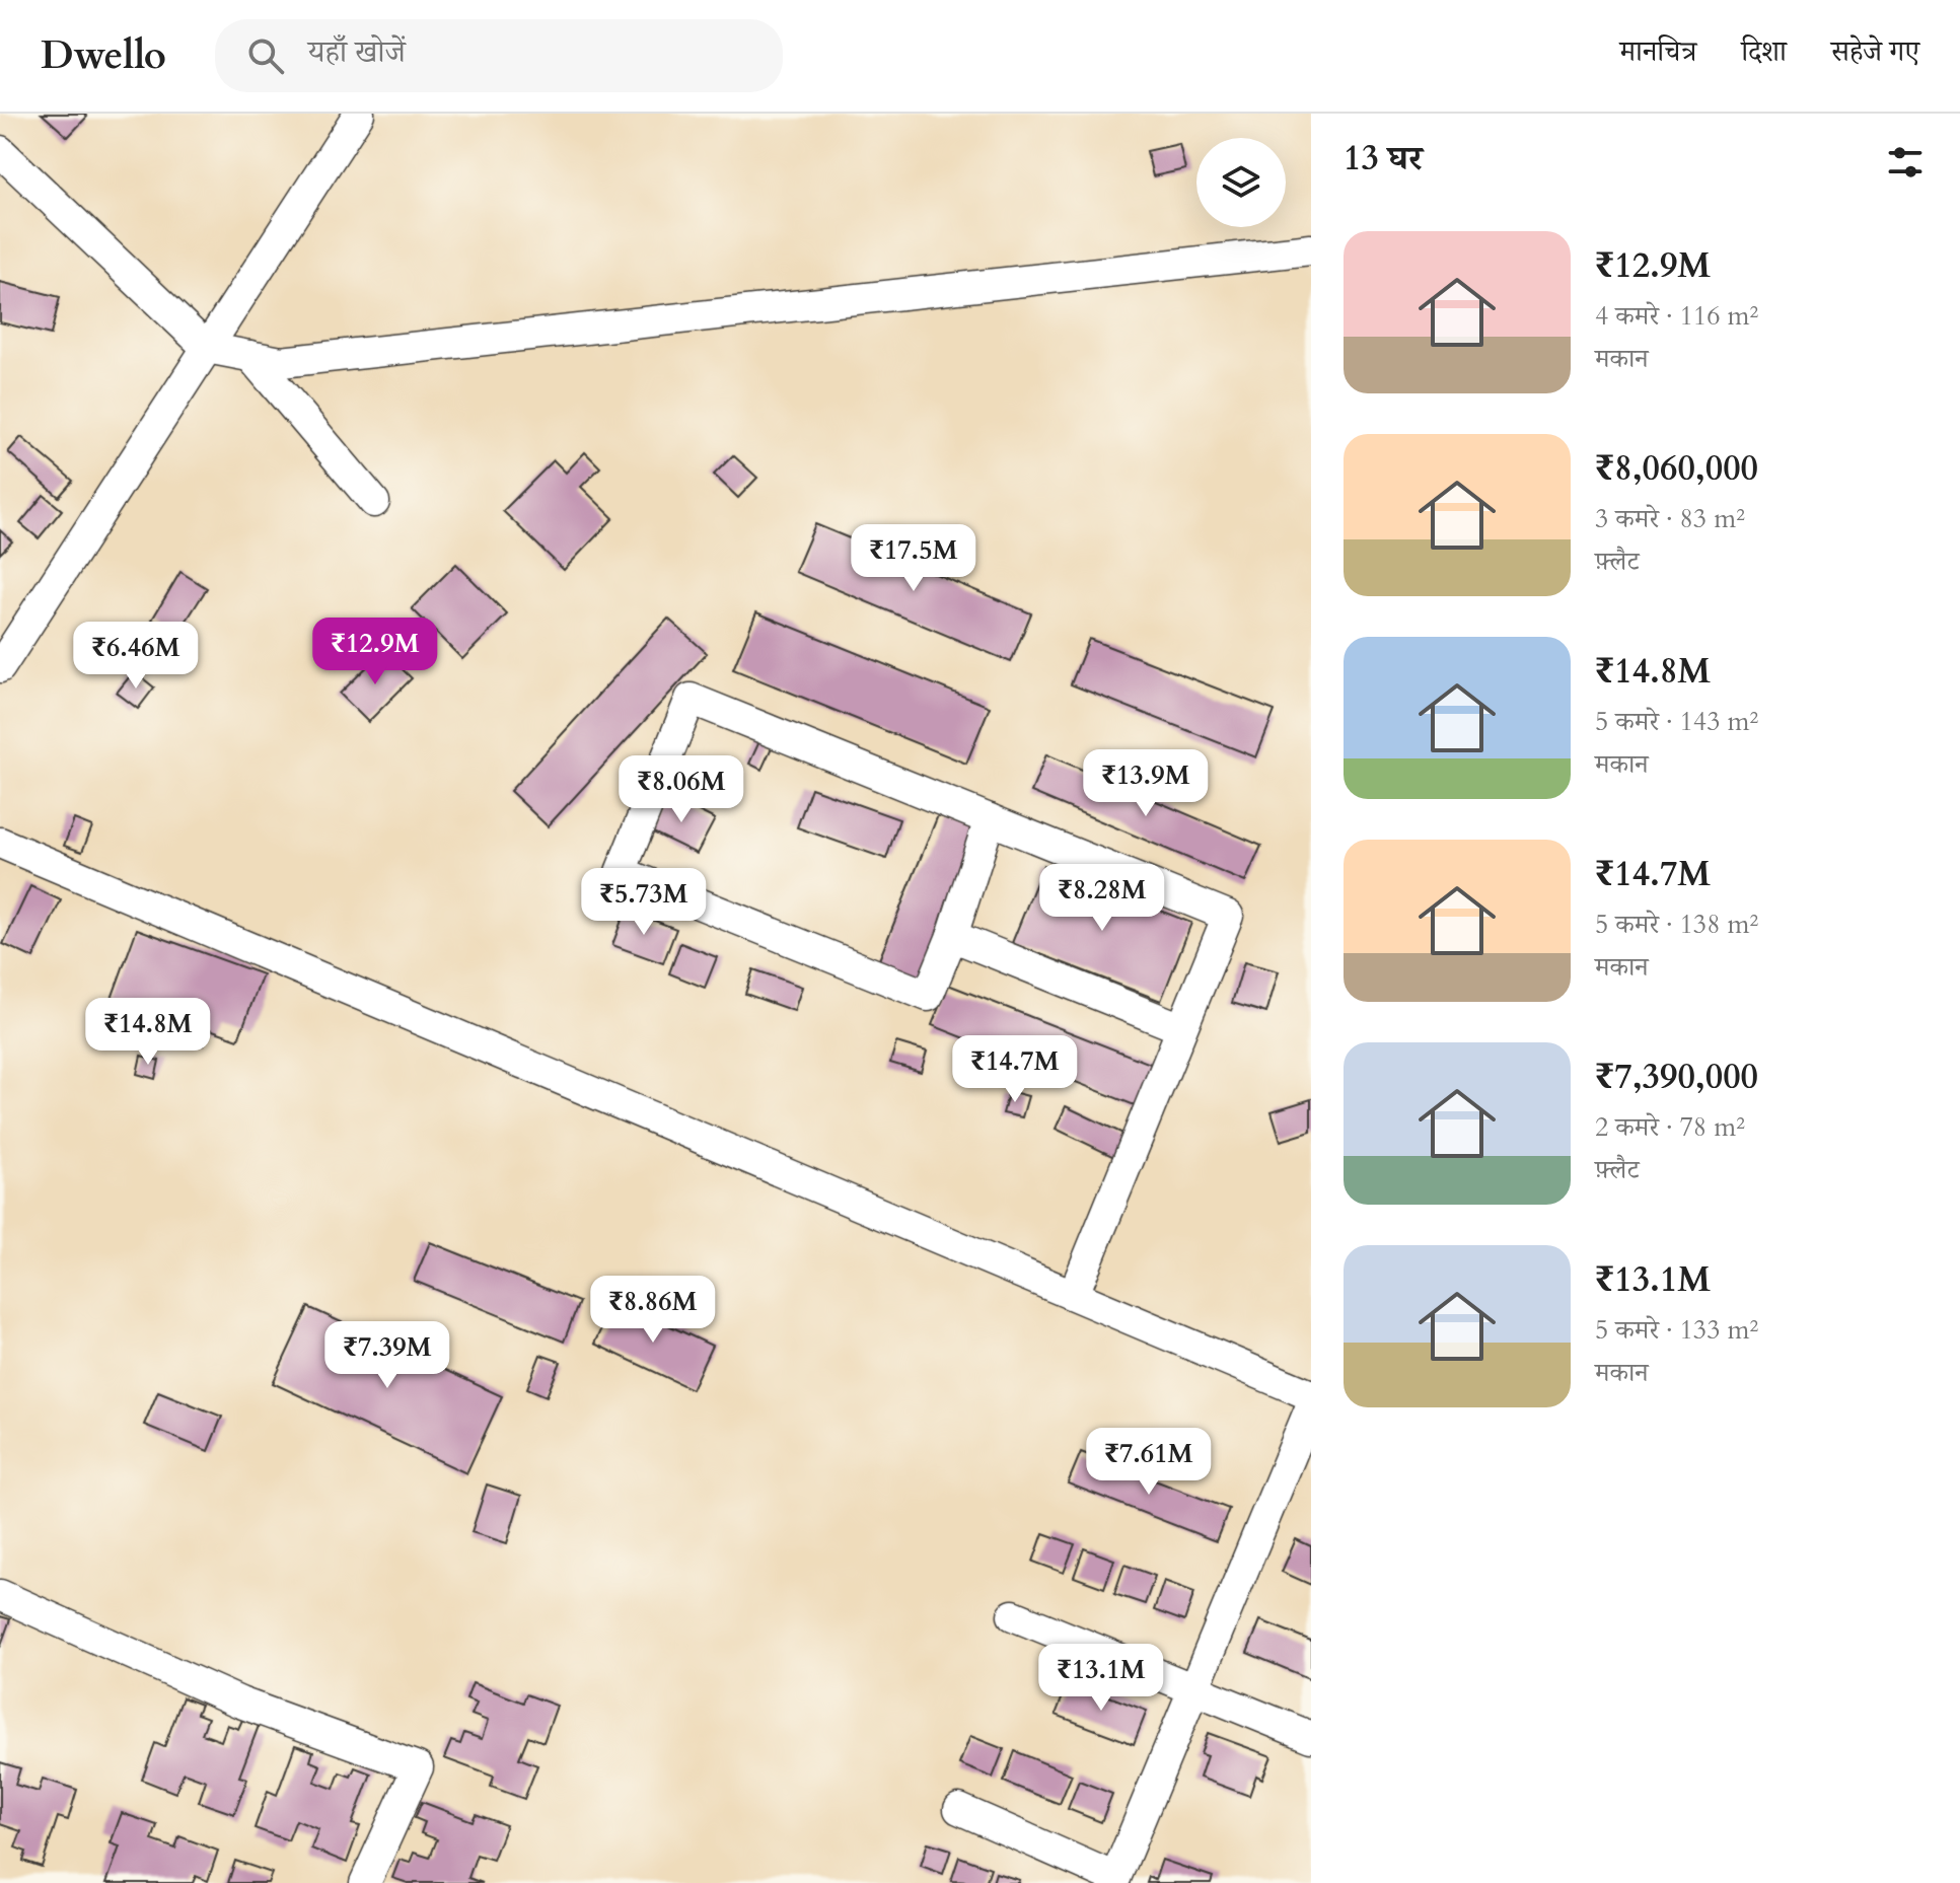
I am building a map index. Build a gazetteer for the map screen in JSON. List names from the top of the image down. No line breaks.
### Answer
{"page":{"header":"Dwello","search":"यहाँ खोजें","nav":["मानचित्र","दिशा","सहेजे गए"],"heading":"13 घर","list":[{"name":"₹12.9M","note":"4 कमरे · 116 m² · मकान"},{"name":"₹8,060,000","note":"3 कमरे · 83 m² · फ़्लैट"},{"name":"₹14.8M","note":"5 कमरे · 143 m² · मकान"},{"name":"₹14.7M","note":"5 कमरे · 138 m² · मकान"},{"name":"₹7,390,000","note":"2 कमरे · 78 m² · फ़्लैट"},{"name":"₹13.1M","note":"5 कमरे · 133 m² · मकान"}],"price":["₹17.5M","₹12.9M","₹6.46M","₹13.9M","₹8.06M","₹8.28M","₹5.73M","₹14.8M","₹14.7M","₹8.86M","₹7.39M","₹7.61M","₹13.1M"]}}
